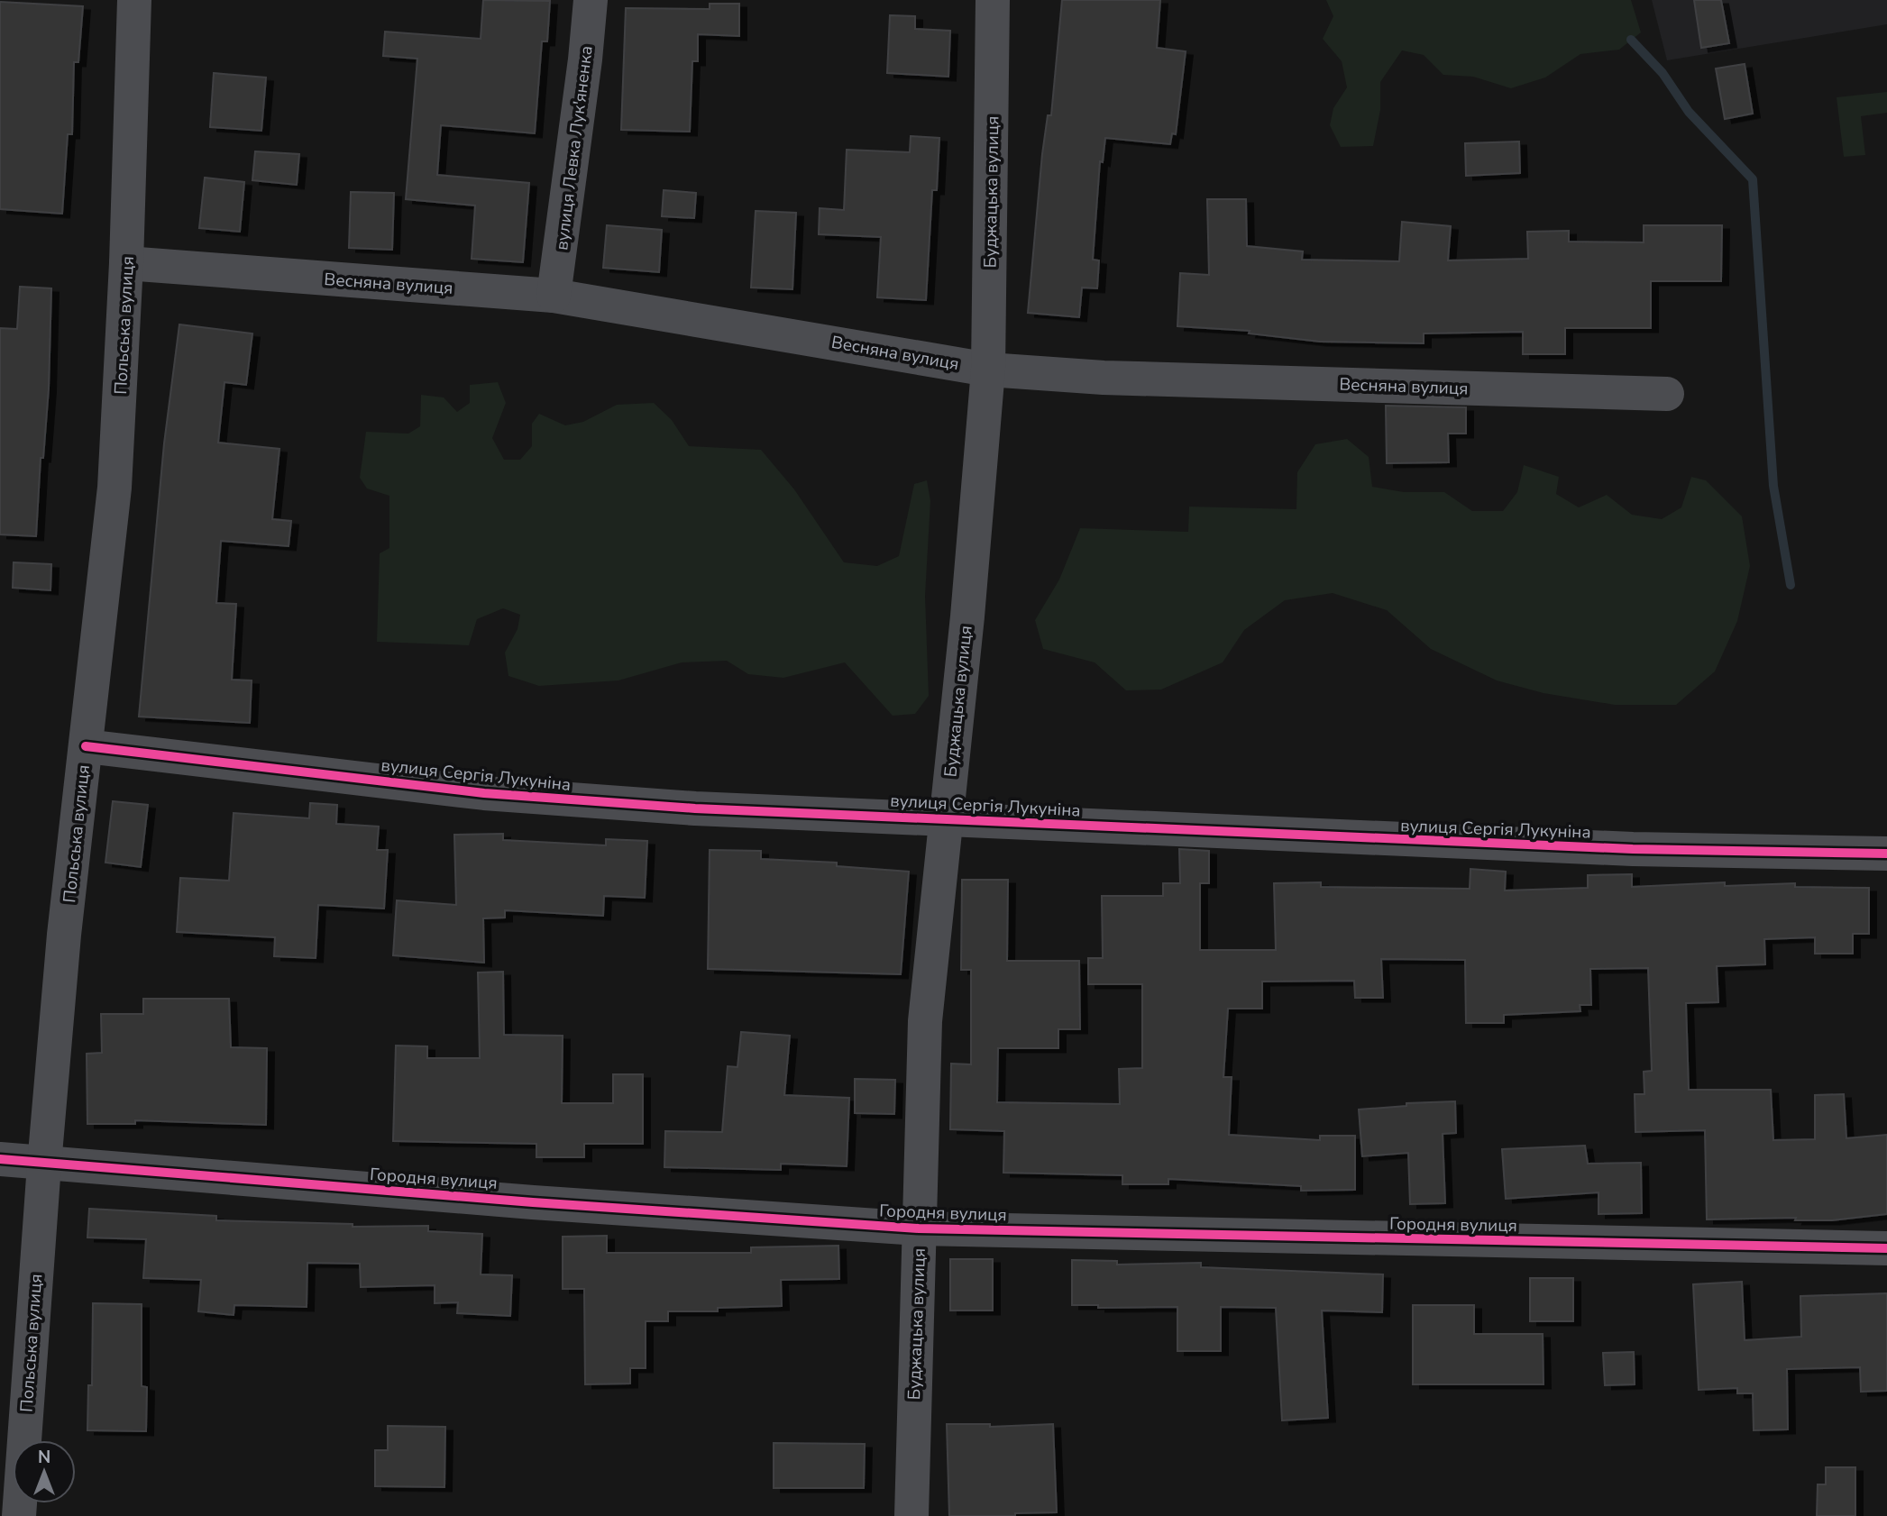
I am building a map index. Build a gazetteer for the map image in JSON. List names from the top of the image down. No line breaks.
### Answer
{"streets":{"street":["вулиця Левка Лук'яненка","Буджацька вулиця","Весняна вулиця","Польська вулиця","вулиця Сергія Лукуніна","Городня вулиця"]},"crossings":[["вулиця Левка Лук'яненка","Весняна вулиця"],["Буджацька вулиця","Весняна вулиця"],["Буджацька вулиця","вулиця Сергія Лукуніна"],["Буджацька вулиця","Городня вулиця"],["Весняна вулиця","Польська вулиця"],["Польська вулиця","вулиця Сергія Лукуніна"],["Польська вулиця","Городня вулиця"]],"north":"top"}
